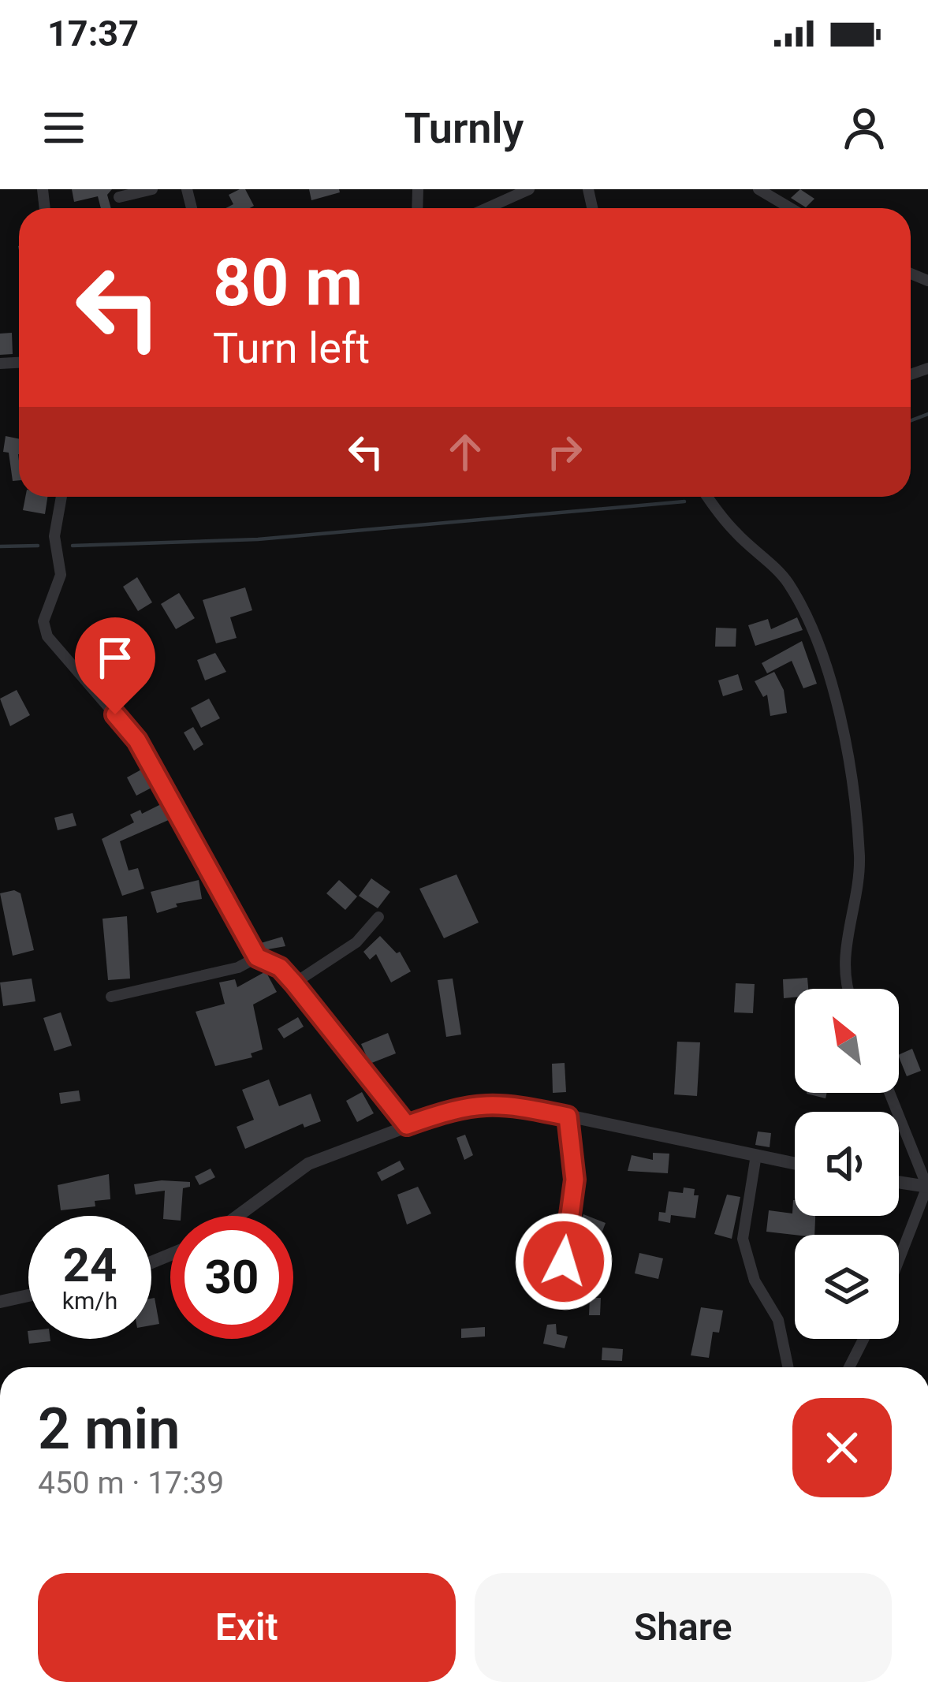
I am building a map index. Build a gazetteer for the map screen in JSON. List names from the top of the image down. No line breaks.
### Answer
{"north":"top left","page":{"status":"17:37","header":"Turnly","turn":["80 m","Turn left"],"speed":"24 km/h","limit":"30","heading":["2 min","450 m · 17:39"],"buttons":["Exit","Share"]}}
